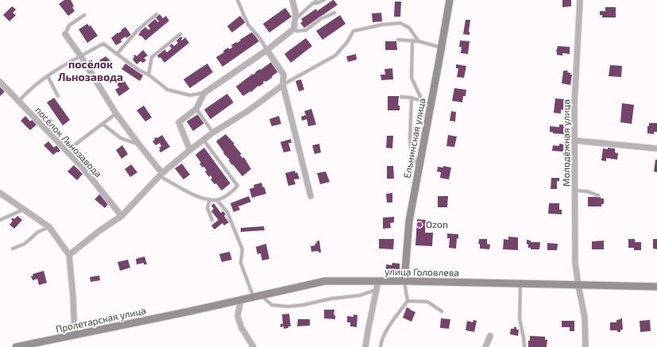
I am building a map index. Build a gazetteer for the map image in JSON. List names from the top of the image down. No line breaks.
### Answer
{"streets":{"main road":["Ельнинская улица","улица Головлева","Пролетарская улица"],"street":["посёлок Льнозавода","Молодёжная улица"]},"crossings":[["Ельнинская улица","улица Головлева"],["Молодёжная улица","улица Головлева"],["улица Головлева","Пролетарская улица"]],"districts":["посёлок Льнозавода"],"places":["Ozon"]}
